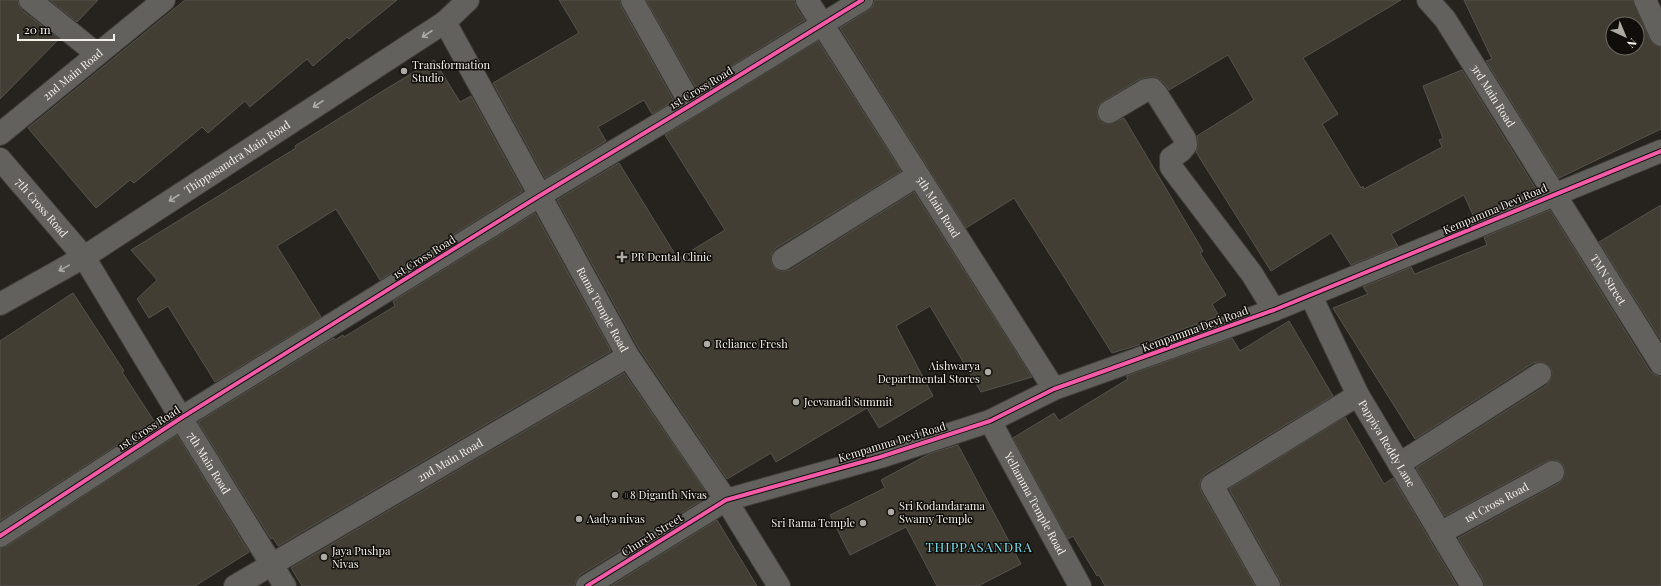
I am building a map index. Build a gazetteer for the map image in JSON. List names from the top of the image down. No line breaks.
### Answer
{"streets":{"street":["2nd Main Road","1st Cross Road","3rd Main Road","Thippasandra Main Road","5th Main Road","7th Cross Road","Kempamma Devi Road","TMN Street","Rama Temple Road","Pappiya Reddy Lane","7th Main Road","Yellamma Temple Road","Church Street"]},"crossings":[["2nd Main Road","Rama Temple Road"],["2nd Main Road","7th Main Road"],["1st Cross Road","5th Main Road"],["1st Cross Road","Rama Temple Road"],["1st Cross Road","Pappiya Reddy Lane"],["1st Cross Road","7th Main Road"],["3rd Main Road","Kempamma Devi Road"],["3rd Main Road","TMN Street"],["Thippasandra Main Road","7th Cross Road"],["Thippasandra Main Road","Rama Temple Road"],["Thippasandra Main Road","7th Main Road"],["5th Main Road","Kempamma Devi Road"],["7th Cross Road","7th Main Road"],["Kempamma Devi Road","TMN Street"],["Kempamma Devi Road","Rama Temple Road"],["Kempamma Devi Road","Pappiya Reddy Lane"],["Kempamma Devi Road","Yellamma Temple Road"],["Kempamma Devi Road","Church Street"],["Rama Temple Road","Church Street"]],"one_way":["Thippasandra Main Road"],"districts":["THIPPASANDRA"],"places":{"other":["Transformation Studio","Reliance Fresh","Aishwarya Departmental Stores","Jeevanadi Summit","#8 Diganth Nivas","Sri Kodandarama Swamy Temple","Aadya nivas","Sri Rama Temple","Jaya Pushpa Nivas"],"health":["PR Dental Clinic"]},"scale_bar":"20 m","north":"bottom right"}
